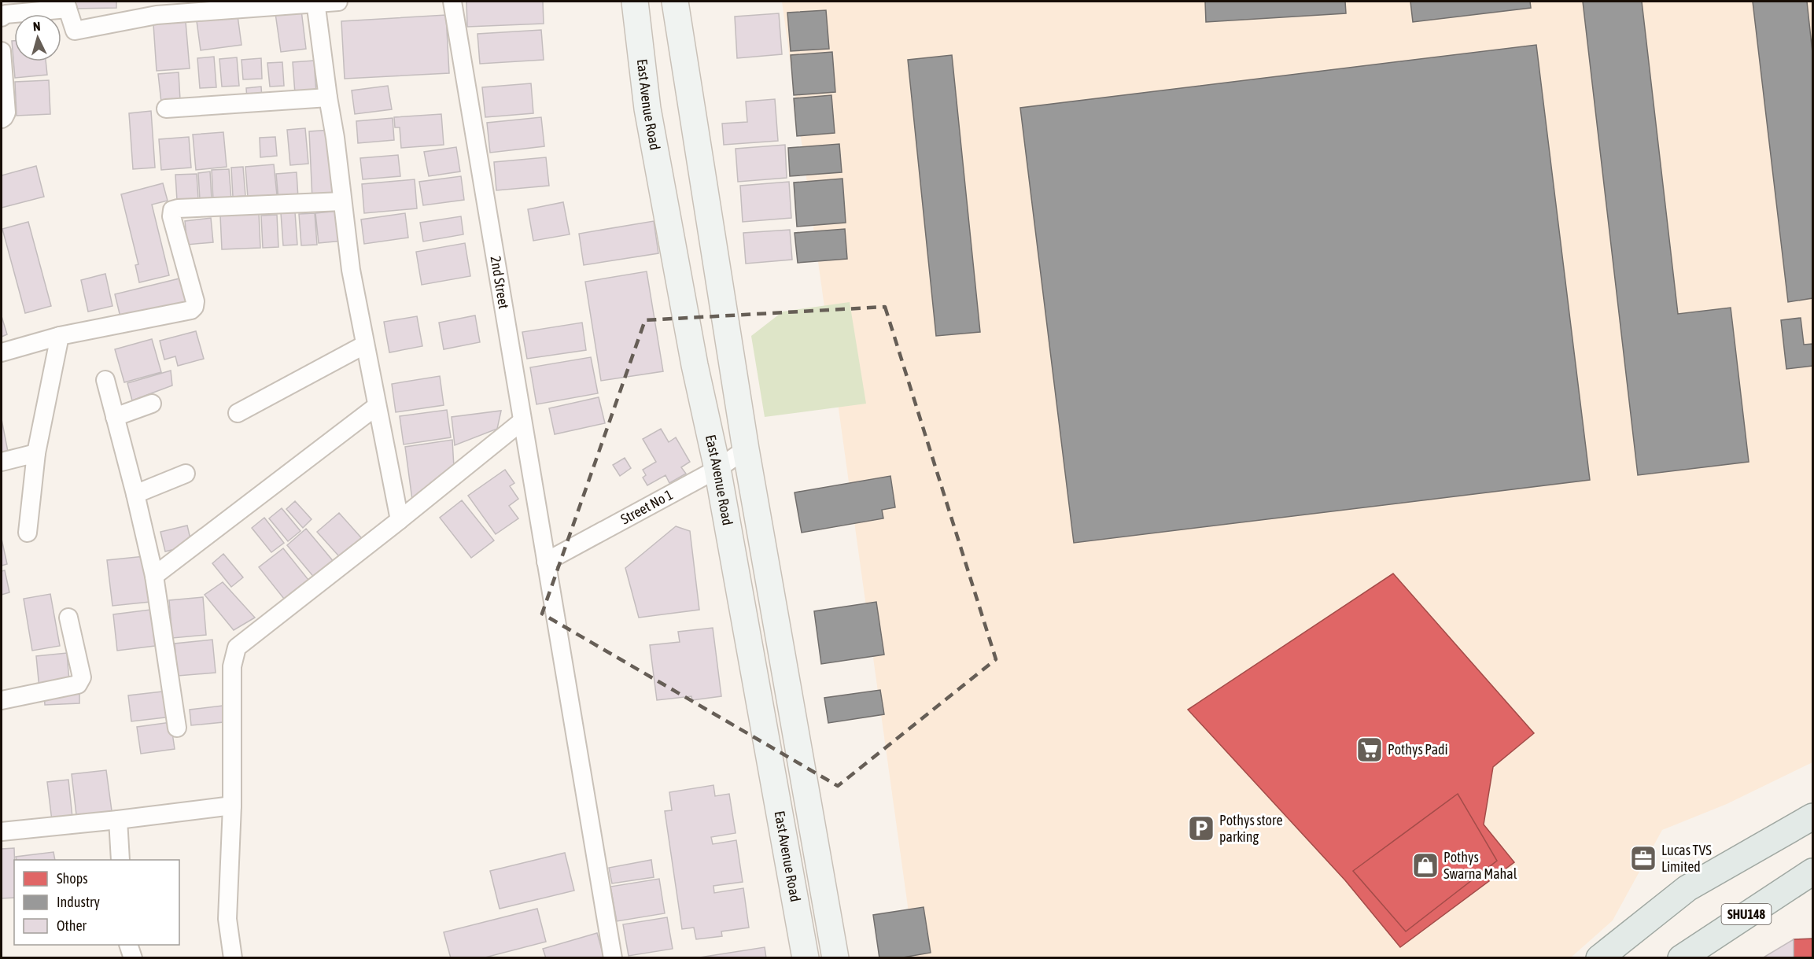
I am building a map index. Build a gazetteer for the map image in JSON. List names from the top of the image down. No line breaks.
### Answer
{"streets":{"main road":["East Avenue Road","SHU148"],"street":["2nd Street","Street No 1"]},"crossings":[["East Avenue Road","Street No 1"],["2nd Street","Street No 1"]],"places":{"supermarket":["Pothys Padi"],"parking":["Pothys store parking"],"office":["Lucas TVS Limited"],"shop":["Pothys Swarna Mahal"]},"legend":["Shops","Industry","Other"],"north":"top"}
